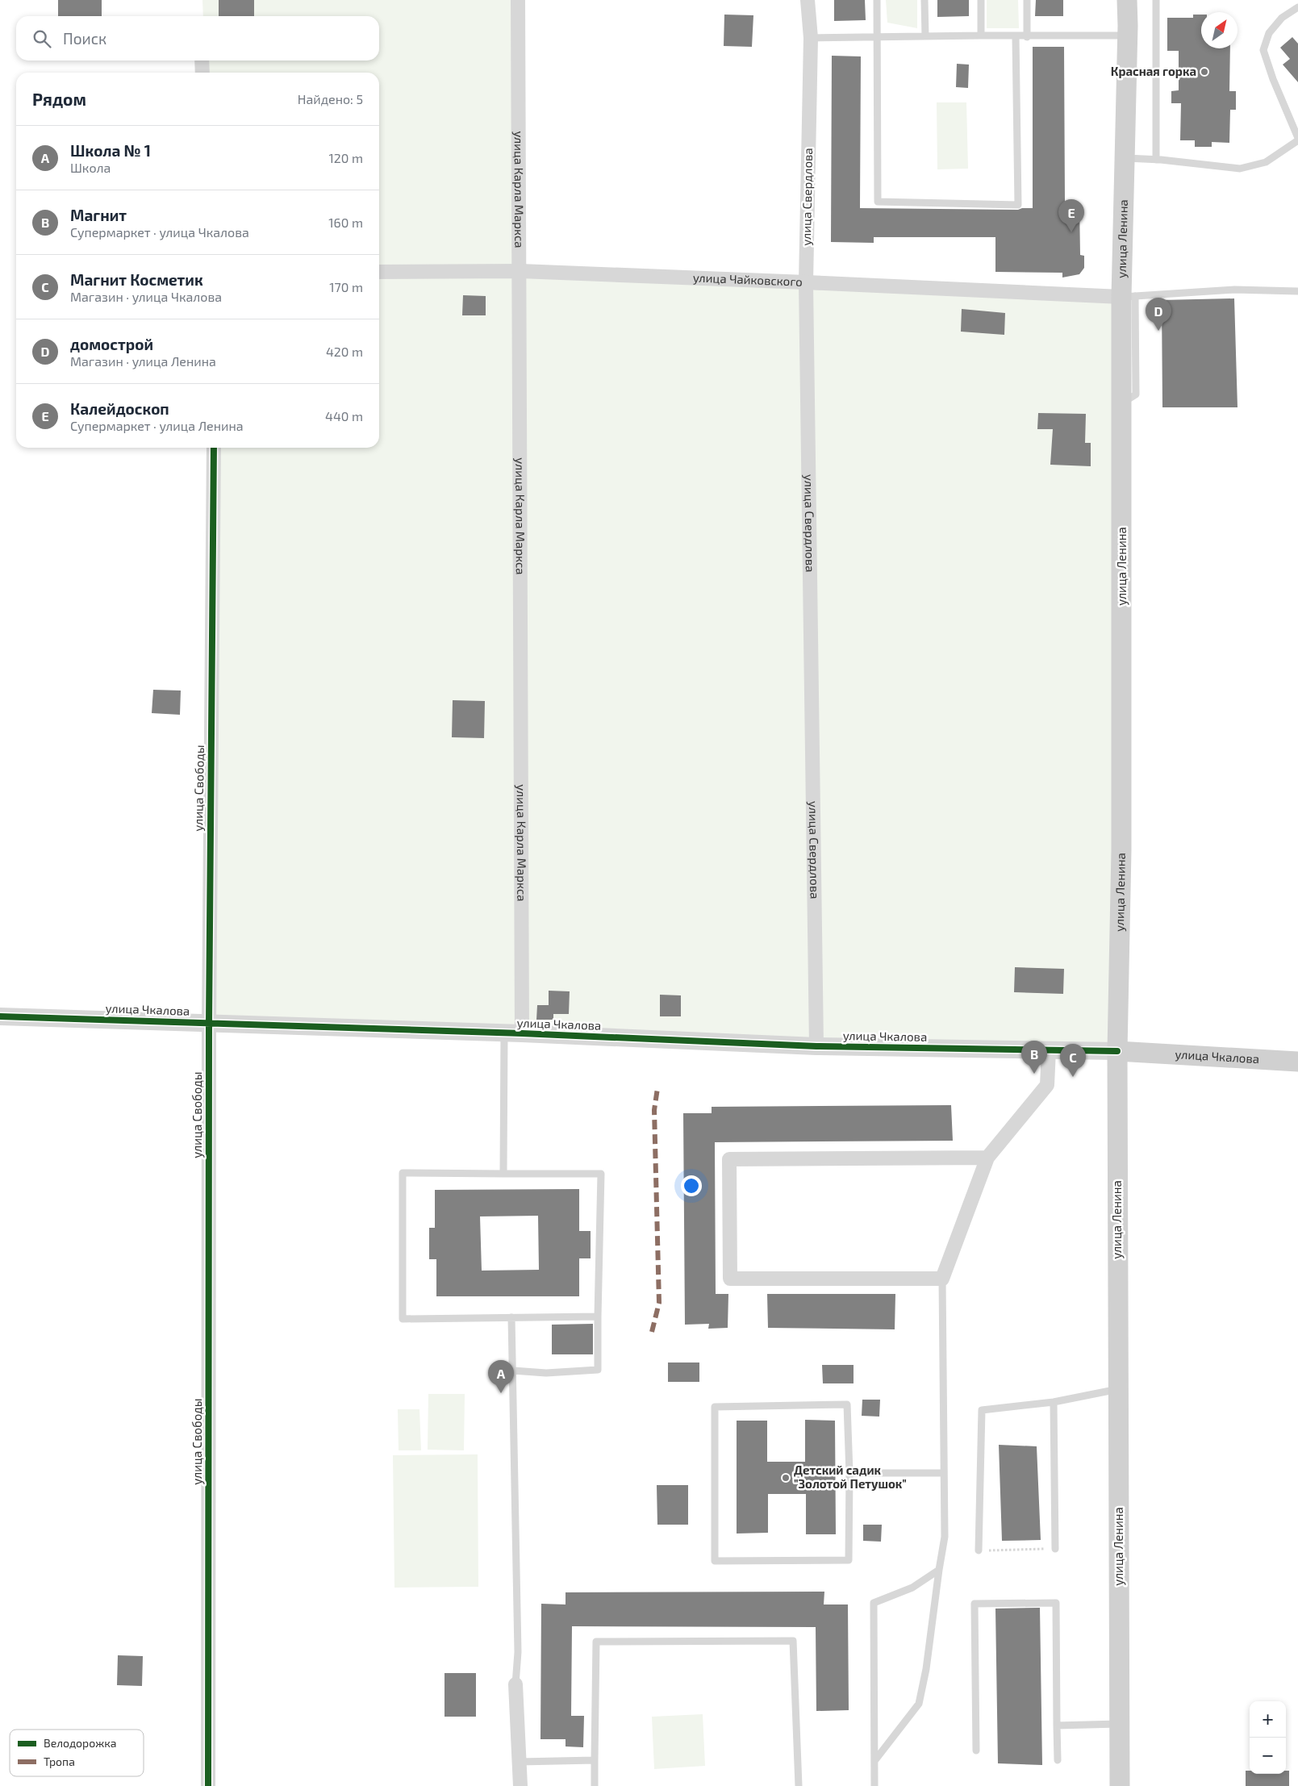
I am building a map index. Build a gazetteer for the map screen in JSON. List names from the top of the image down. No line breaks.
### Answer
{"streets":{"main road":["улица Ленина","улица Чкалова"],"street":["улица Карла Маркса","улица Свердлова","улица Чайковского","улица Свободы"]},"crossings":[["улица Карла Маркса","улица Чайковского"],["улица Карла Маркса","улица Чкалова"],["улица Свердлова","улица Чайковского"],["улица Свердлова","улица Чкалова"],["улица Ленина","улица Чайковского"],["улица Ленина","улица Чкалова"],["улица Свободы","улица Чкалова"]],"places":["Красная горка","Детский садик \"Золотой Петушок\""],"legend":["Велодорожка","Тропа"],"north":"top right","page":{"search":"Поиск","heading":["Рядом","Найдено: 5"],"list":[{"mark":"A","name":"Школа № 1","note":"Школа","value":"120 m"},{"mark":"B","name":"Магнит","note":"Супермаркет · улица Чкалова","value":"160 m"},{"mark":"C","name":"Магнит Косметик","note":"Магазин · улица Чкалова","value":"170 m"},{"mark":"D","name":"домострой","note":"Магазин · улица Ленина","value":"420 m"},{"mark":"E","name":"Калейдоскоп","note":"Супермаркет · улица Ленина","value":"440 m"}],"pins":["E","D","B","C","A"],"map_buttons":["+","−"]}}
